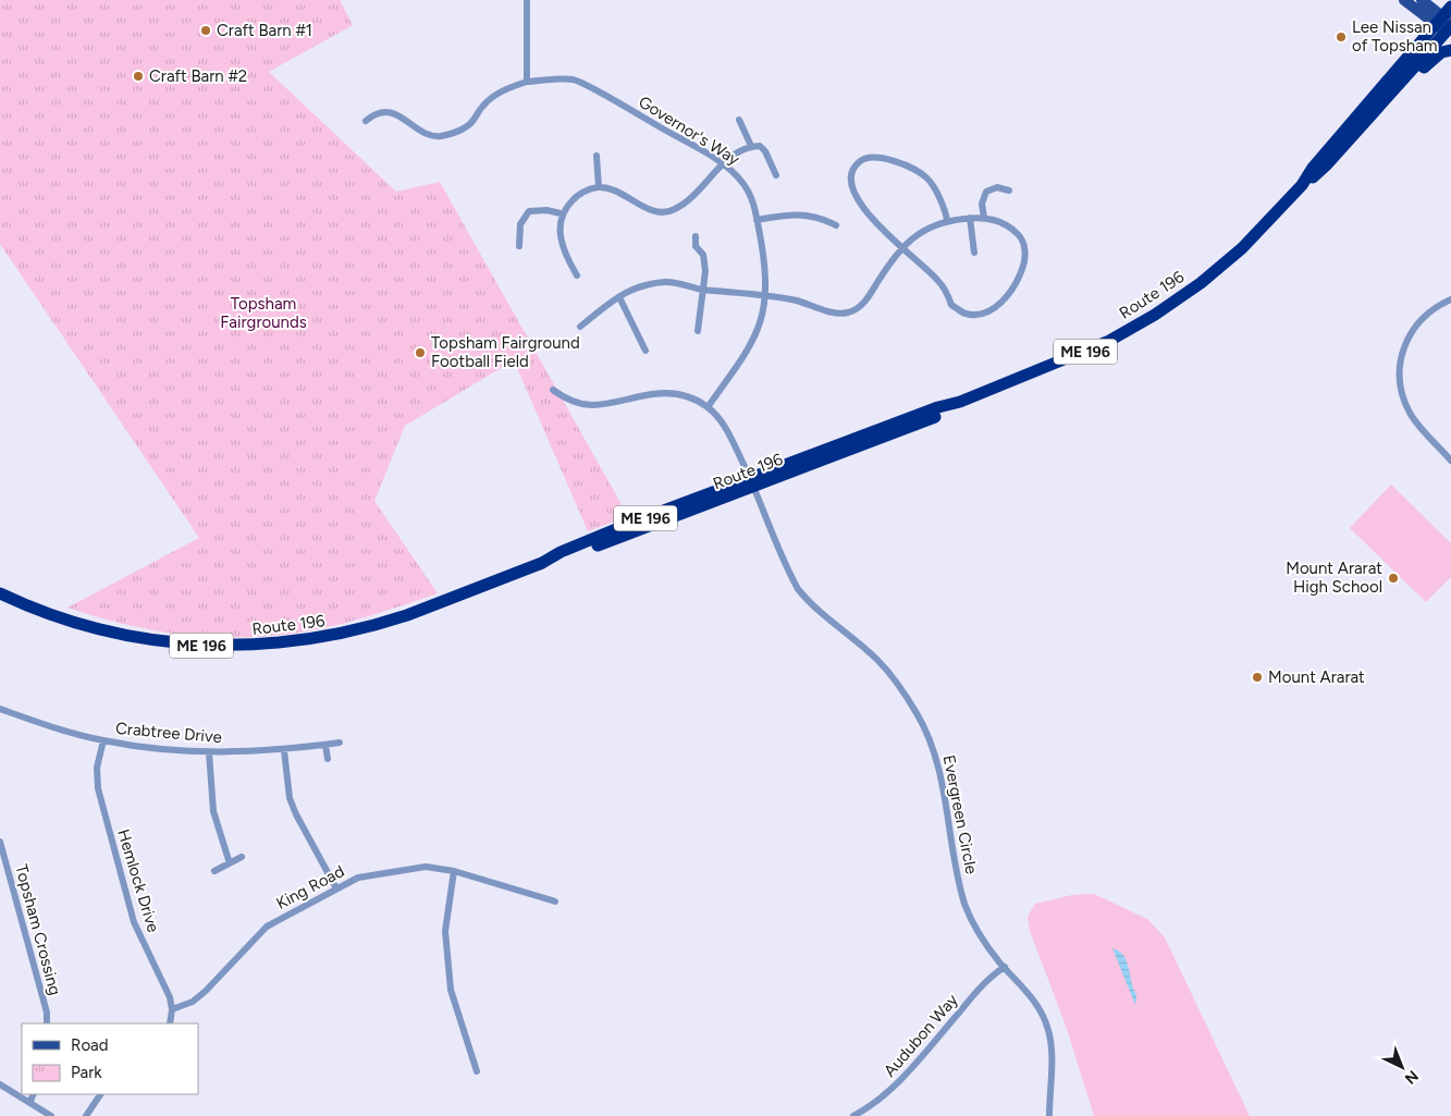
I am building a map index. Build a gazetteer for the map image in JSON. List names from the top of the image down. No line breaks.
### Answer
{"streets":{"highway":["Route 196","ME 196"],"street":["Governor's Way","Crabtree Drive","Evergreen Circle","Hemlock Drive","King Road","Topsham Crossing","Audubon Way"]},"crossings":[["Governor's Way","Evergreen Circle"],["Route 196","Evergreen Circle"],["Crabtree Drive","Hemlock Drive"],["Evergreen Circle","Audubon Way"],["Hemlock Drive","King Road"]],"parks":["Topsham Fairgrounds"],"places":["Craft Barn #1","Lee Nissan of Topsham","Craft Barn #2","Topsham Fairground Football Field","Mount Ararat High School","Mount Ararat"],"legend":["Road","Park"],"north":"bottom right"}
